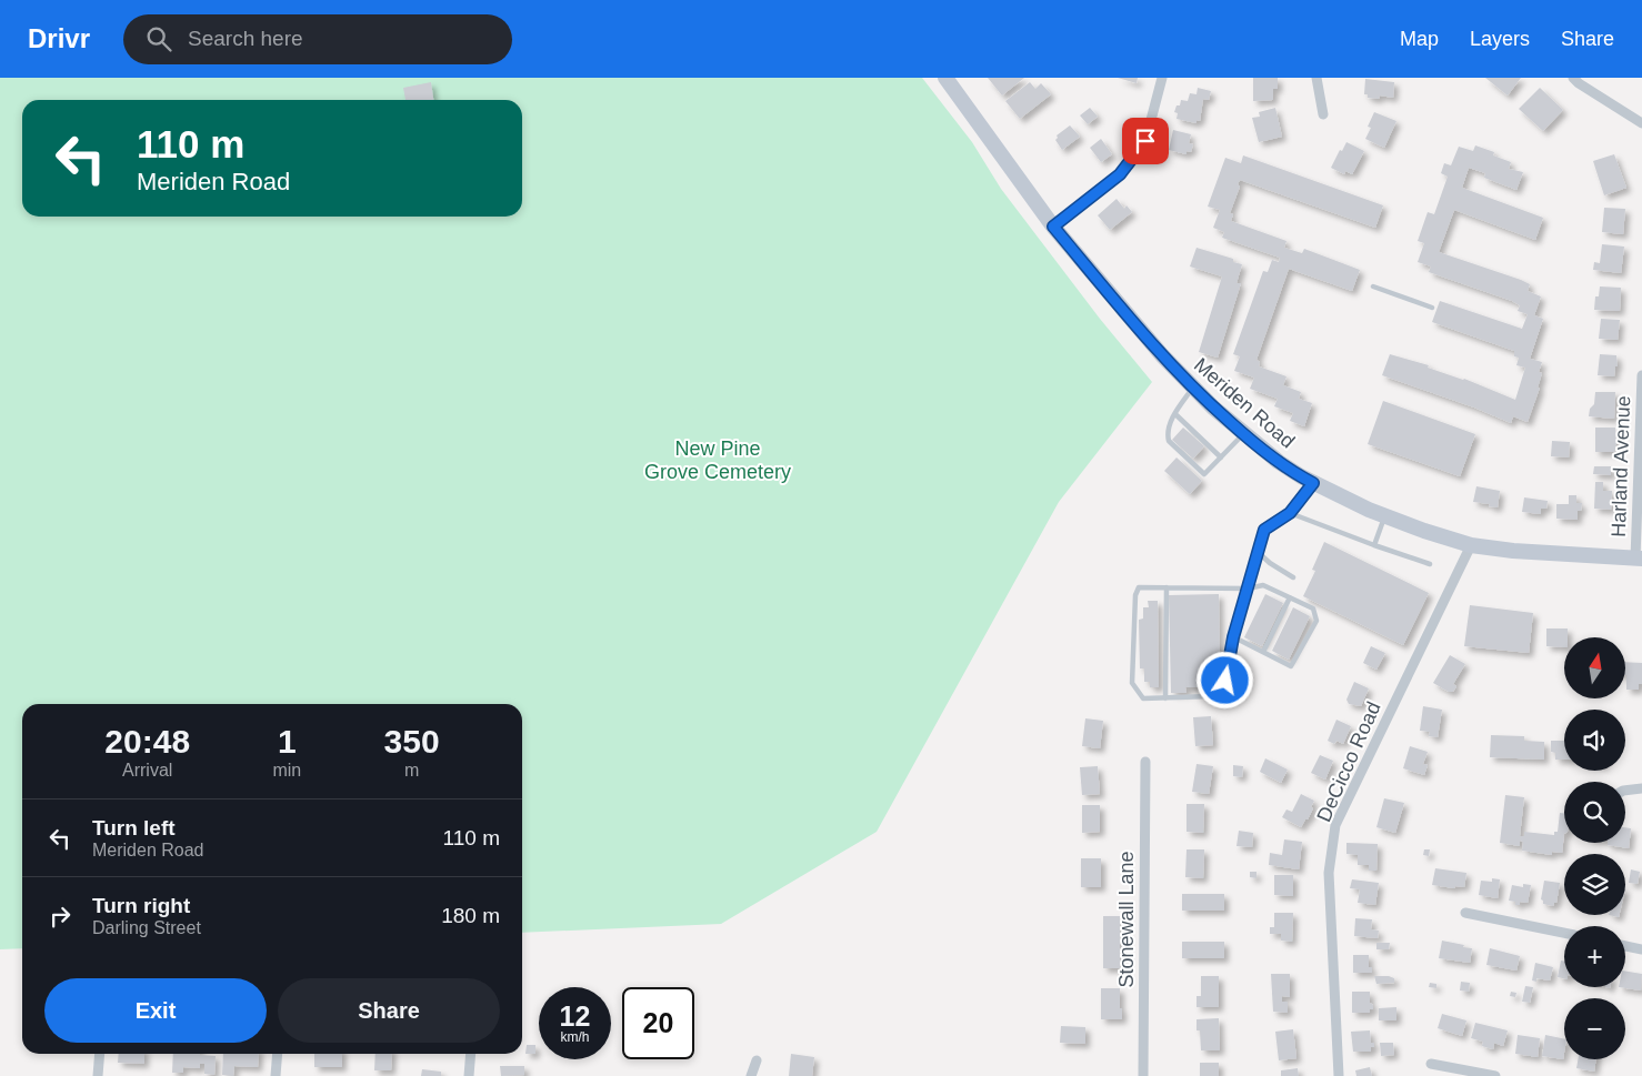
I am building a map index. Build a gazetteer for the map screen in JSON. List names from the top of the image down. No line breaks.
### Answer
{"streets":{"main road":["Meriden Road"],"street":["Harland Avenue","DeCicco Road","Stonewall Lane"]},"crossings":[["Meriden Road","Harland Avenue"],["Meriden Road","DeCicco Road"]],"parks":["New Pine Grove Cemetery"],"north":"top","page":{"header":"Drivr","search":"Search here","nav":["Map","Layers","Share"],"turn":["110 m","Meriden Road"],"map_buttons":["+","−"],"eta":["20:48","Arrival","1","min","350","m"],"list":[{"name":"Turn left","note":"Meriden Road","value":"110 m"},{"name":"Turn right","note":"Darling Street","value":"180 m"}],"buttons":["Exit","Share"],"speed":"12 km/h","limit":"20"}}
